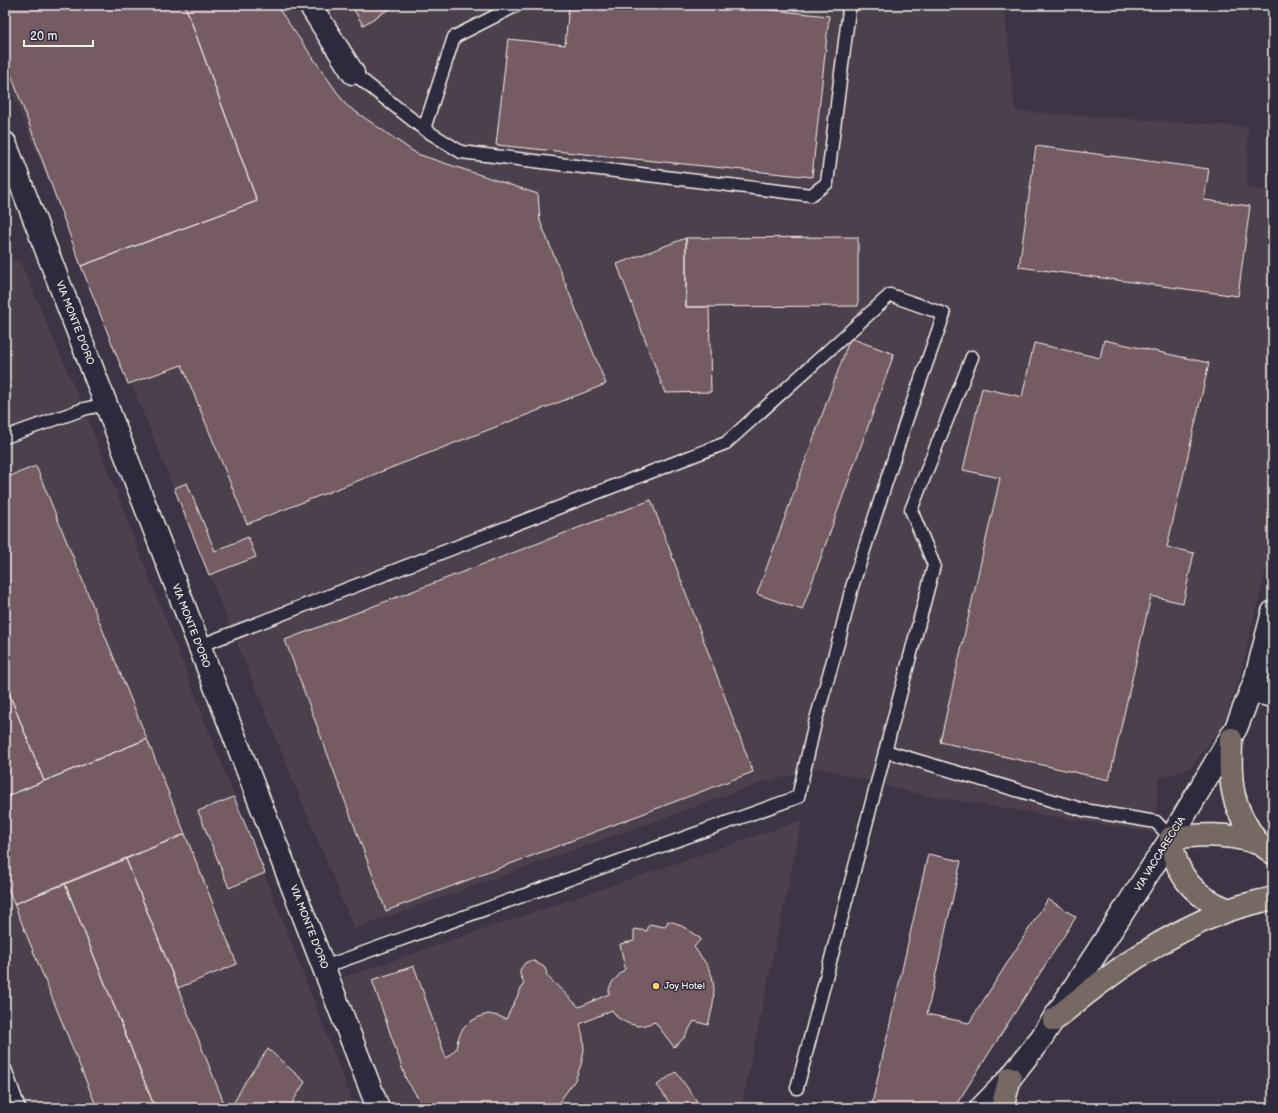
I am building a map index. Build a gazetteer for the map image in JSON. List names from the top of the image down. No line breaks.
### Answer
{"streets":{"street":["VIA MONTE D'ORO","VIA VACCARECCIA"]},"places":["Joy Hotel"],"scale_bar":"20 m"}
